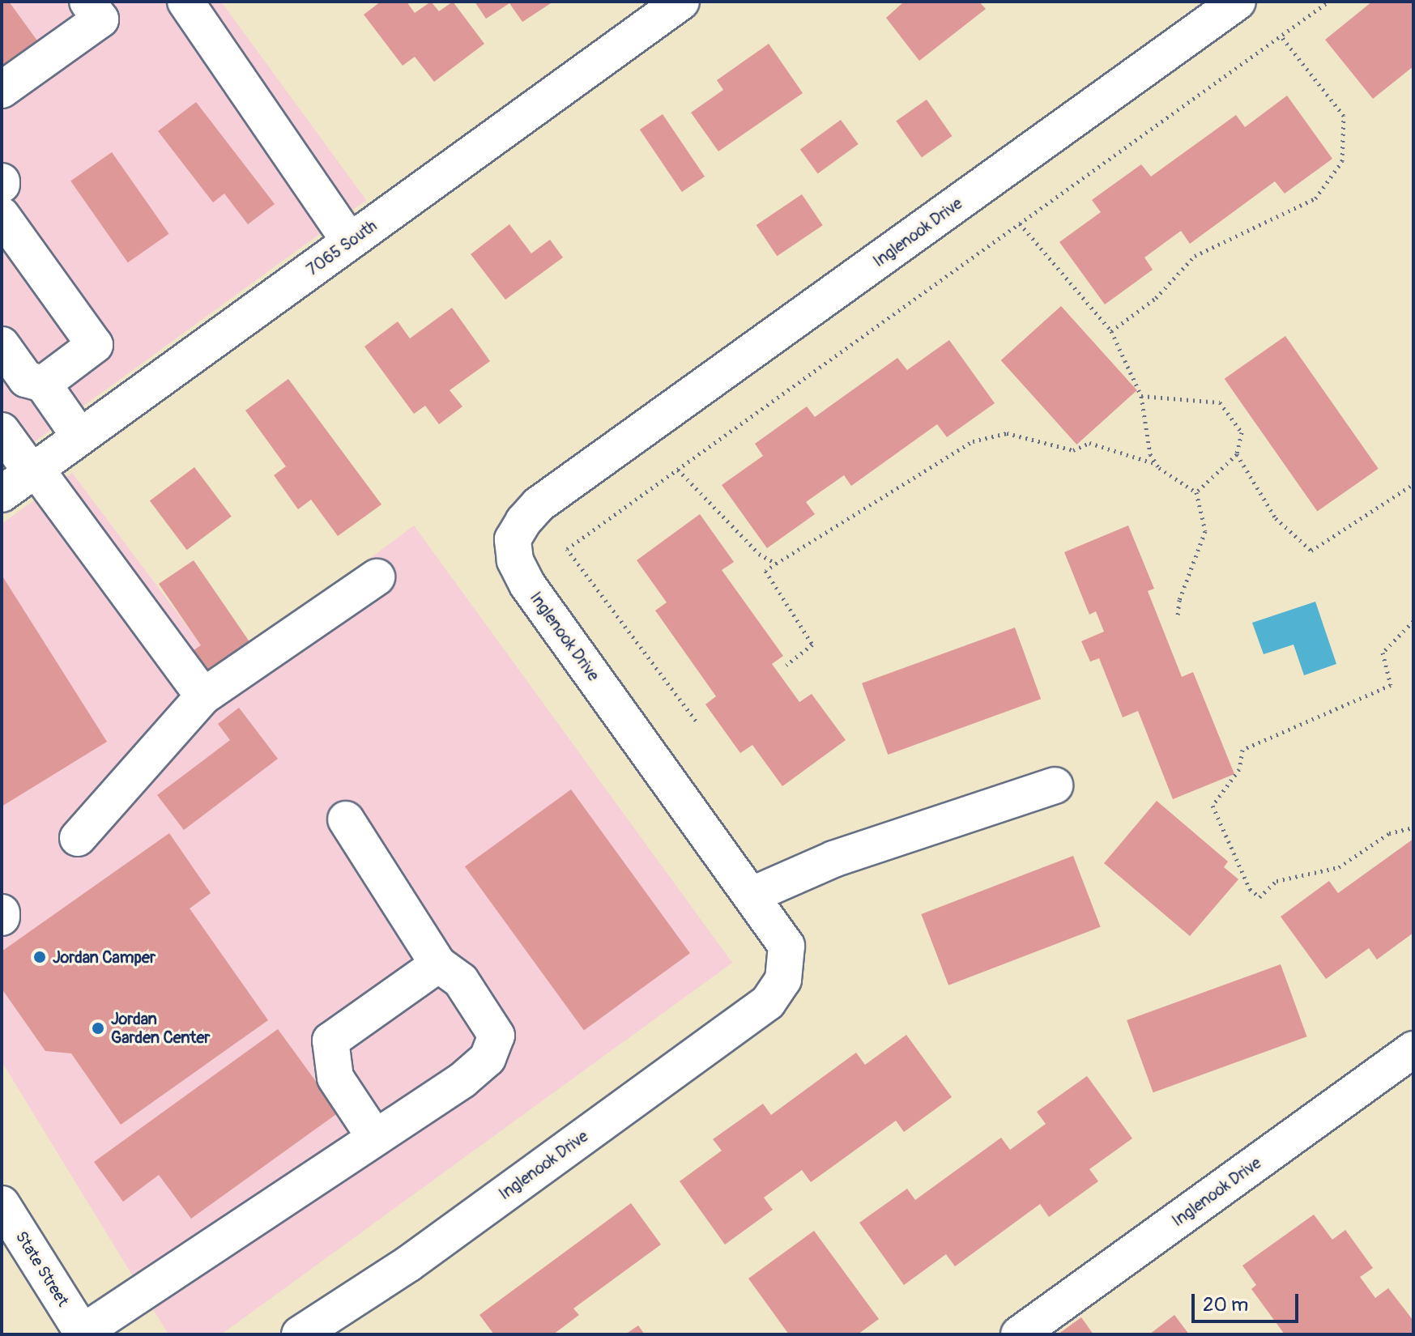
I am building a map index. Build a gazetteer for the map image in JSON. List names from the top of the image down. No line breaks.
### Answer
{"streets":{"street":["Inglenook Drive","7065 South","State Street"]},"places":["Jordan Camper","Jordan Garden Center"],"scale_bar":"20 m"}
